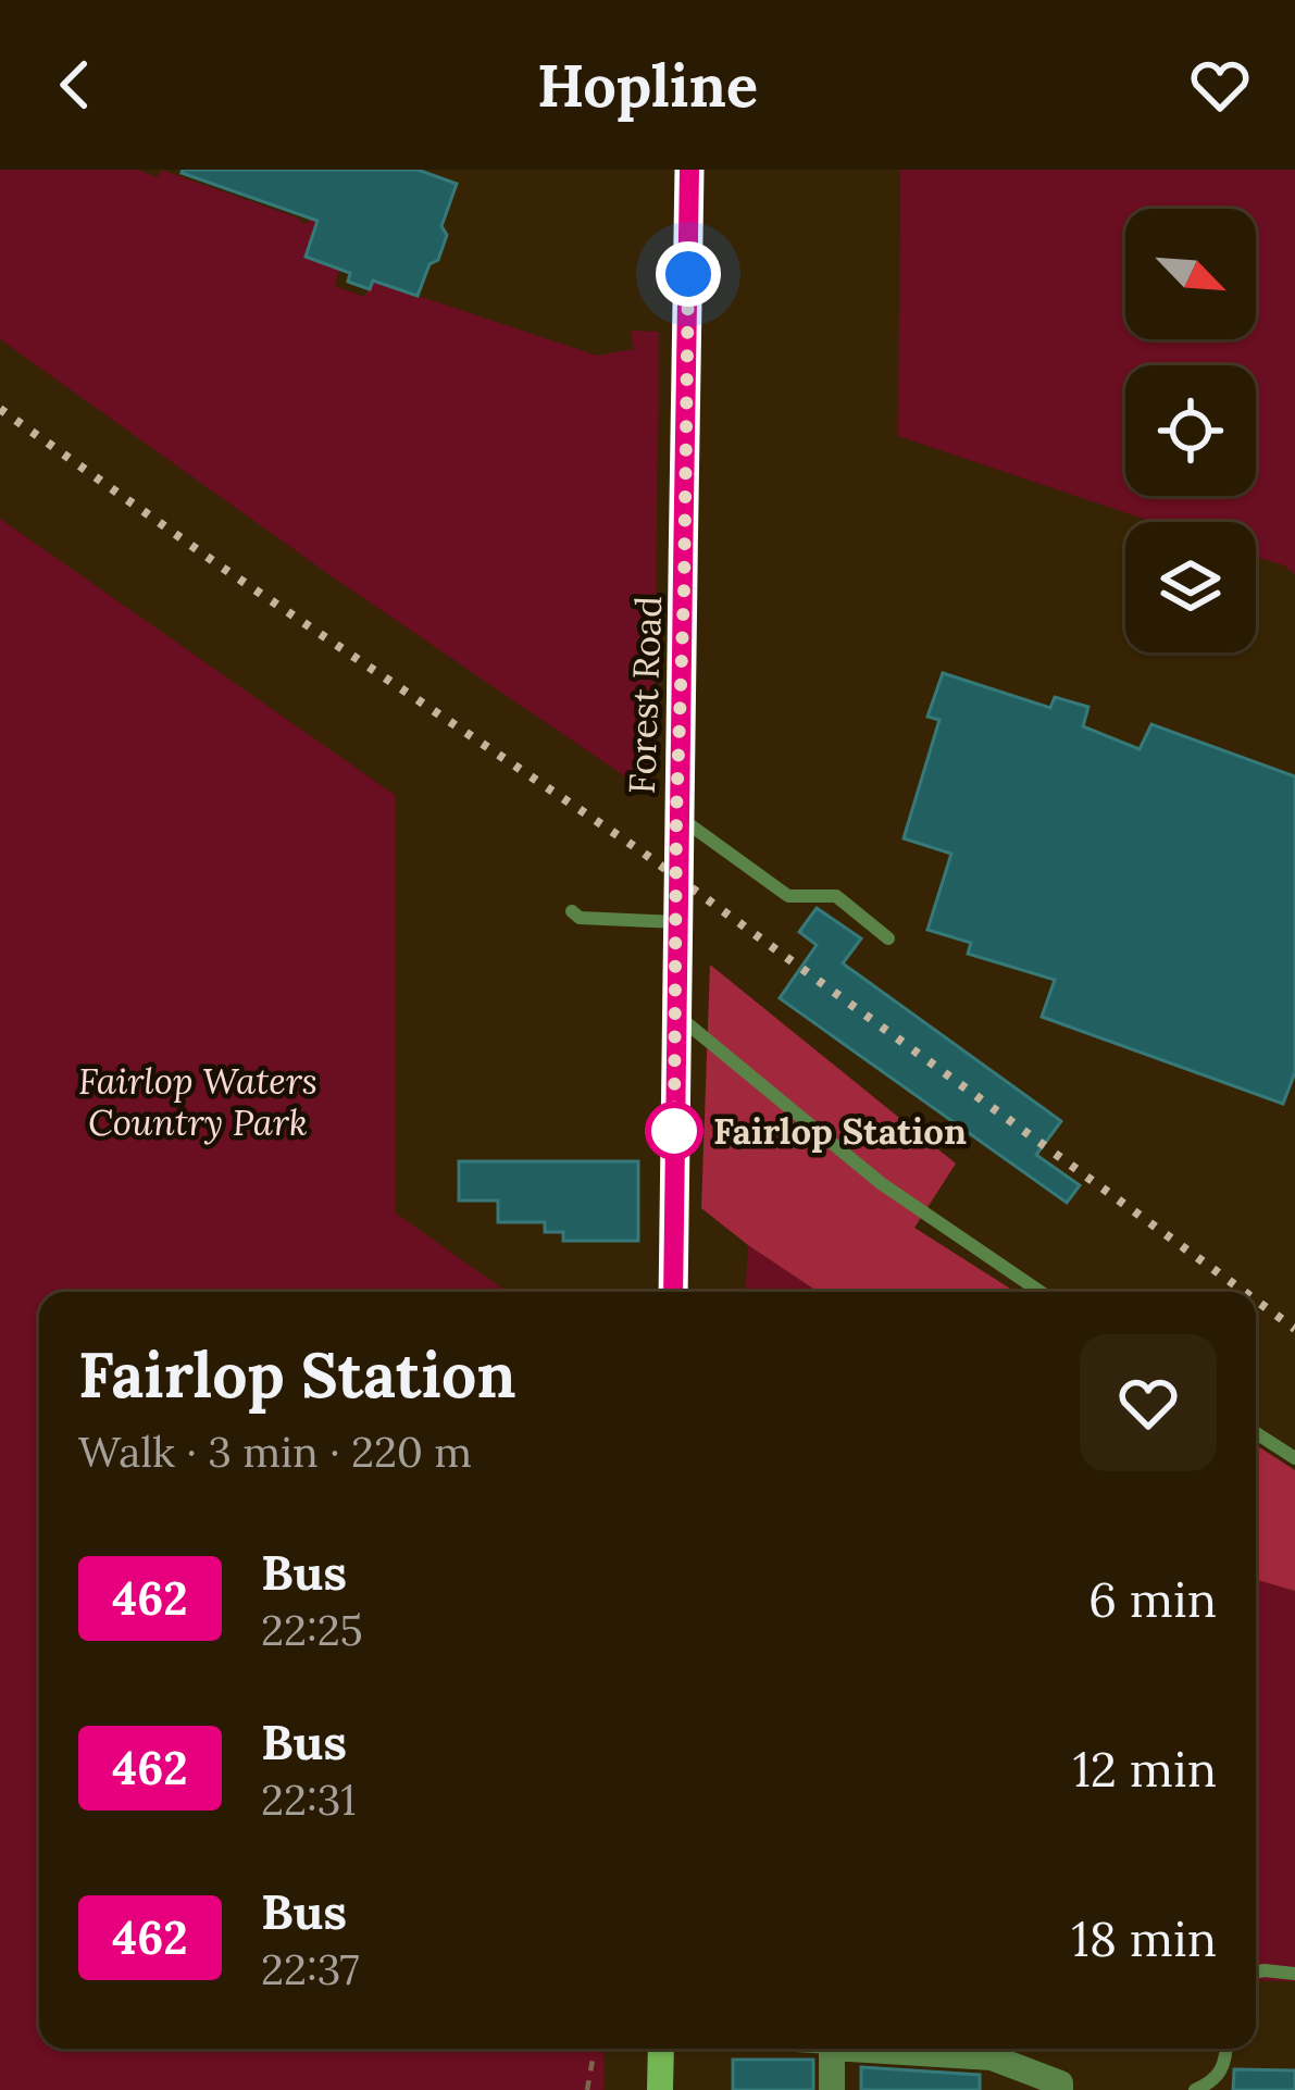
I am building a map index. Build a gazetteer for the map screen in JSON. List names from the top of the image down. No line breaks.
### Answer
{"streets":{"street":["Forest Road"]},"parks":["Fairlop Waters Country Park"],"places":["Fairlop Station"],"lines":["bus line 462"],"north":"bottom right","page":{"header":"Hopline","heading":["Fairlop Station","Walk · 3 min · 220 m"],"list":[{"mark":"462","name":"Bus","note":"22:25","value":"6 min"},{"mark":"462","name":"Bus","note":"22:31","value":"12 min"},{"mark":"462","name":"Bus","note":"22:37","value":"18 min"}]}}
